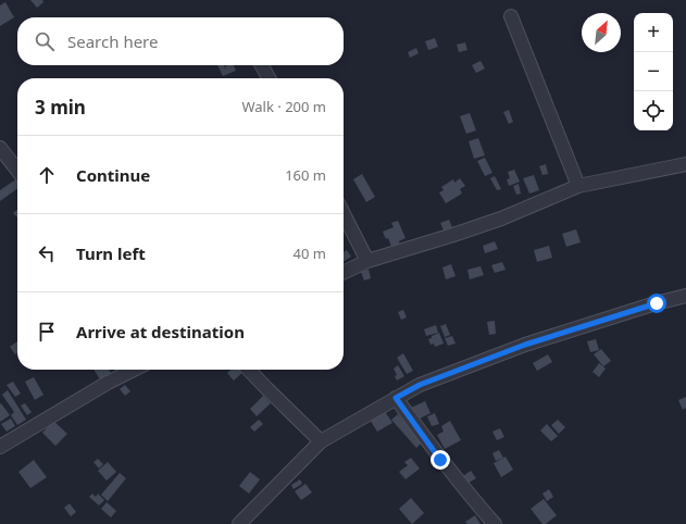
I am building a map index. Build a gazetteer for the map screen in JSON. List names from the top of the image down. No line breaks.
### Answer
{"north":"top right","page":{"map_buttons":["+","−"],"search":"Search here","heading":["3 min","Walk · 200 m"],"list":[["Continue","160 m"],["Turn left","40 m"],"Arrive at destination"]}}
